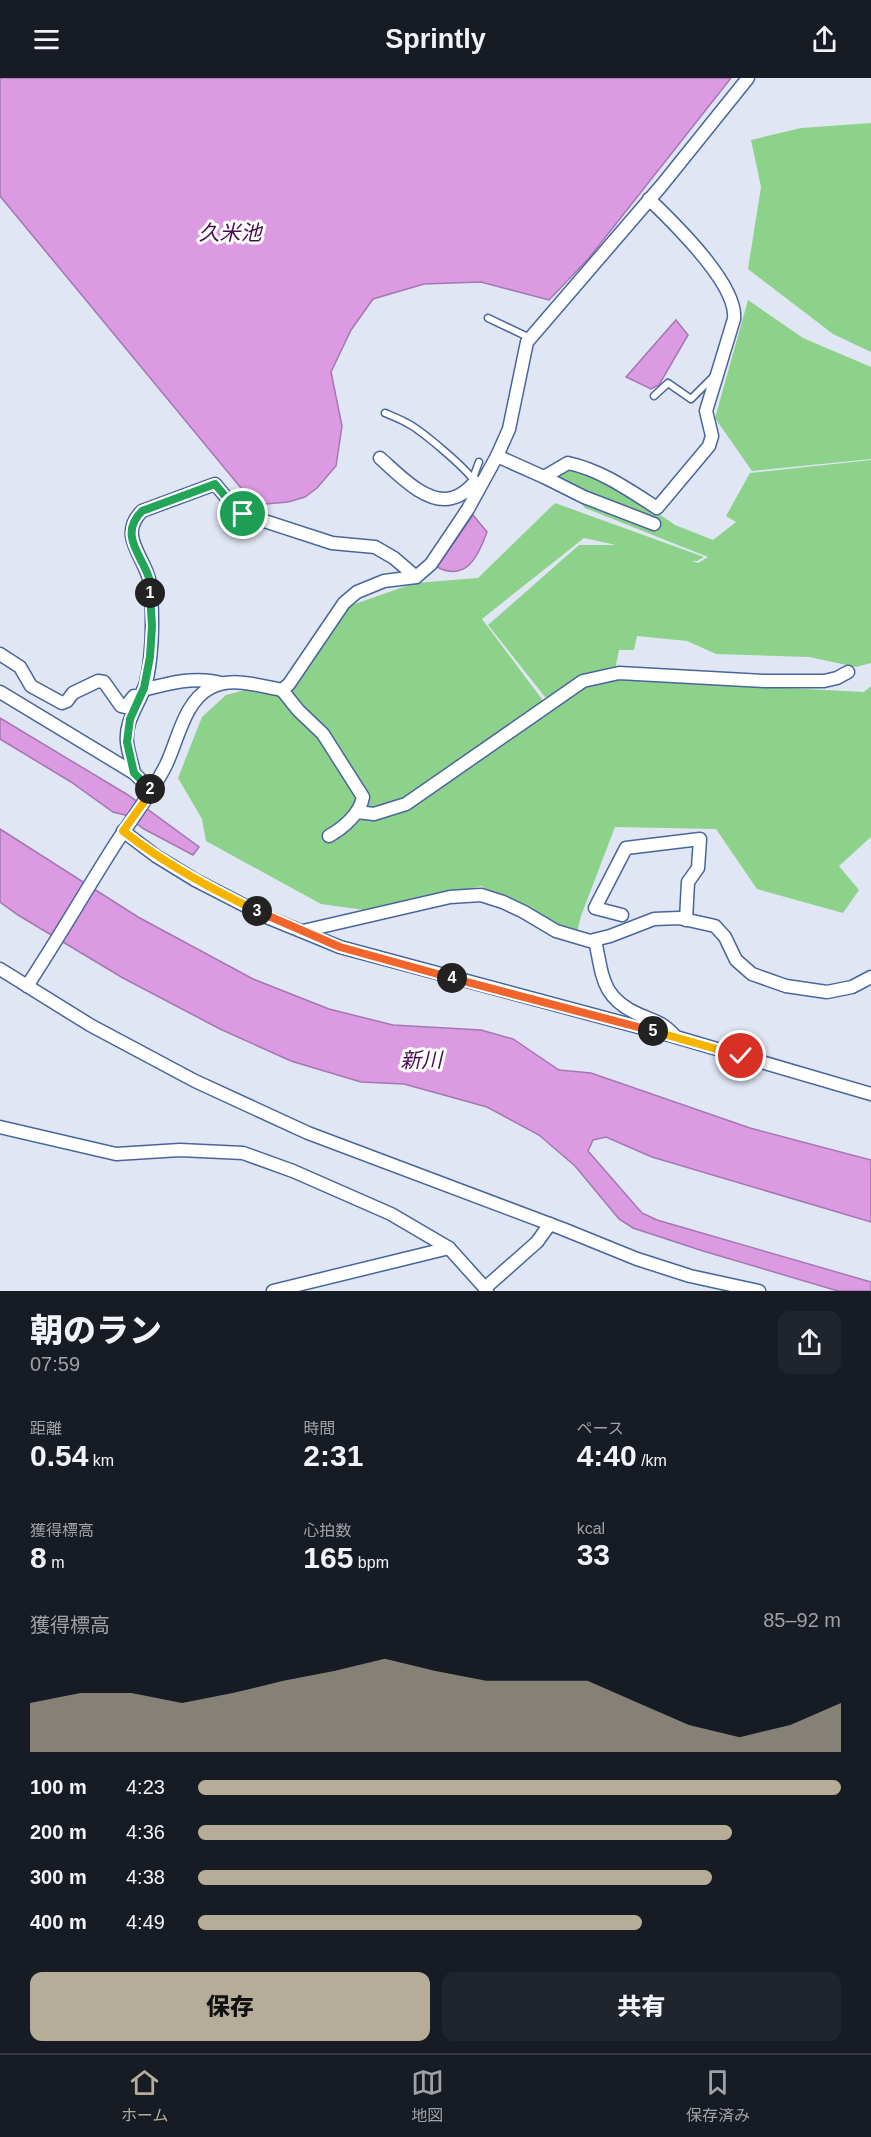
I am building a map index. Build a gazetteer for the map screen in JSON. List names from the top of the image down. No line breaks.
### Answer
{"water":["久米池","新川"],"page":{"header":"Sprintly","pins":["1","2","3","4","5"],"heading":["朝のラン","07:59"],"stats":[["距離","0.54 km"],["時間","2:31"],["ペース","4:40 /km"],["獲得標高","8 m"],["心拍数","165 bpm"],["kcal","33"]],"chart":["獲得標高","85–92 m"],"list":[{"name":"100 m","note":"4:23"},{"name":"200 m","note":"4:36"},{"name":"300 m","note":"4:38"},{"name":"400 m","note":"4:49"}],"buttons":["保存","共有"],"tabs":["ホーム","地図","保存済み"]}}
